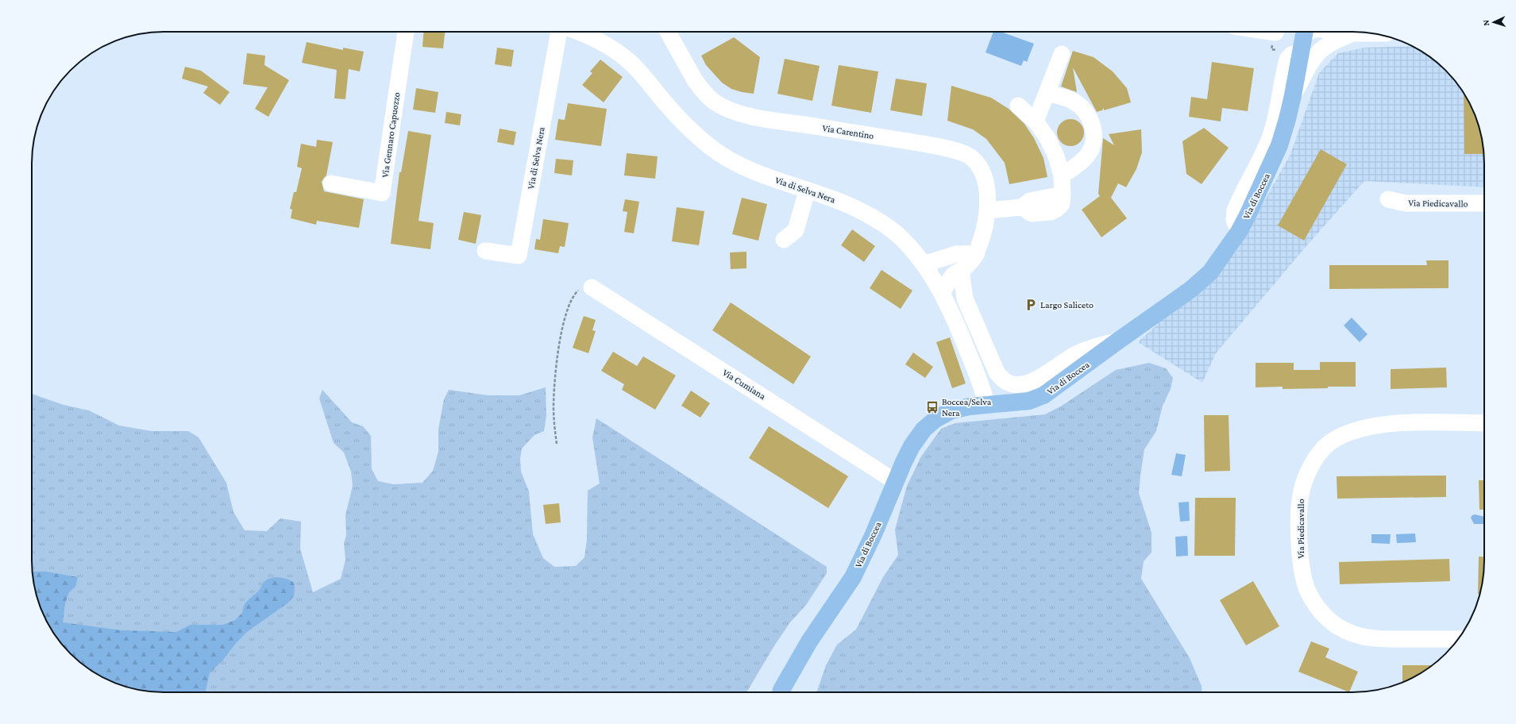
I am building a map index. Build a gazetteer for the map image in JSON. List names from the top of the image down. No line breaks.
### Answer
{"streets":{"main road":["Via di Boccea"],"street":["Via Carentino","Via Gennaro Capuozzo","Via di Selva Nera","Via Piedicavallo","Via Cumiana"]},"crossings":[["Via Carentino","Via di Selva Nera"],["Via di Selva Nera","Via di Boccea"],["Via di Boccea","Via Cumiana"]],"places":{"parking":["Largo Saliceto"],"bus stop":["Boccea/Selva Nera"]},"north":"left"}
